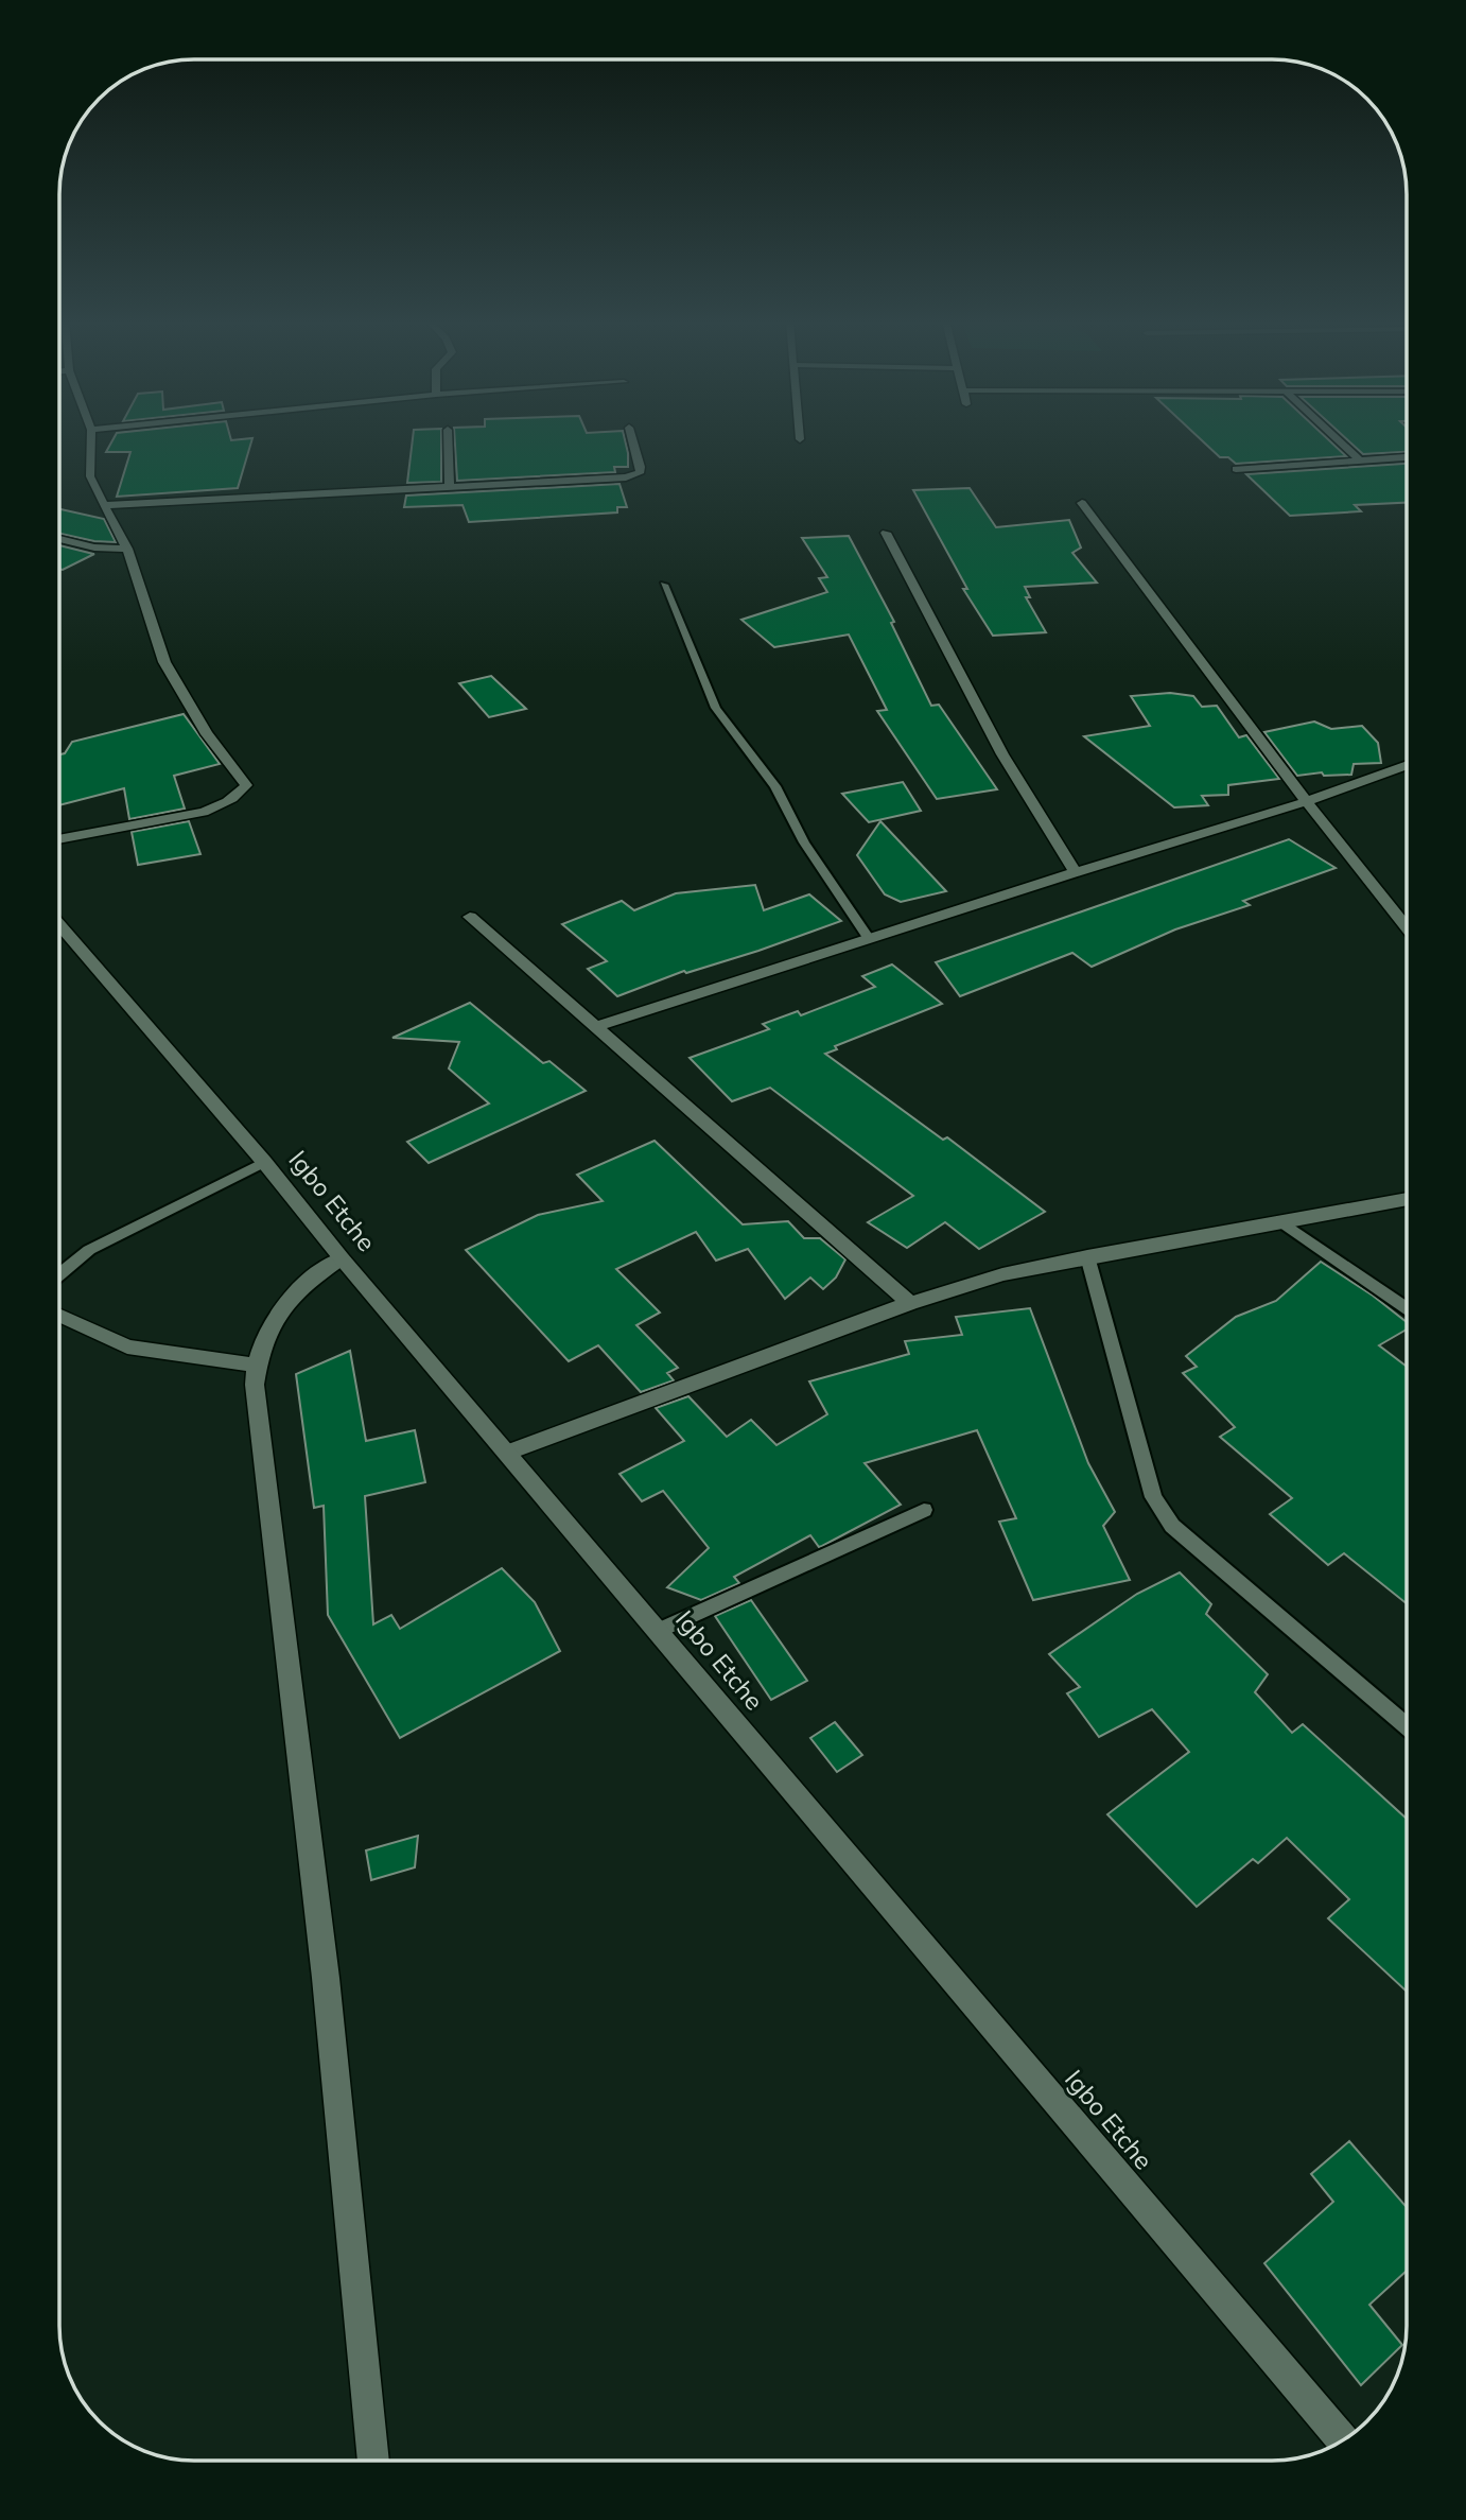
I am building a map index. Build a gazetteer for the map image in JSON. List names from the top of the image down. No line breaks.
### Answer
{"streets":{"street":["Igbo Etche"]}}
